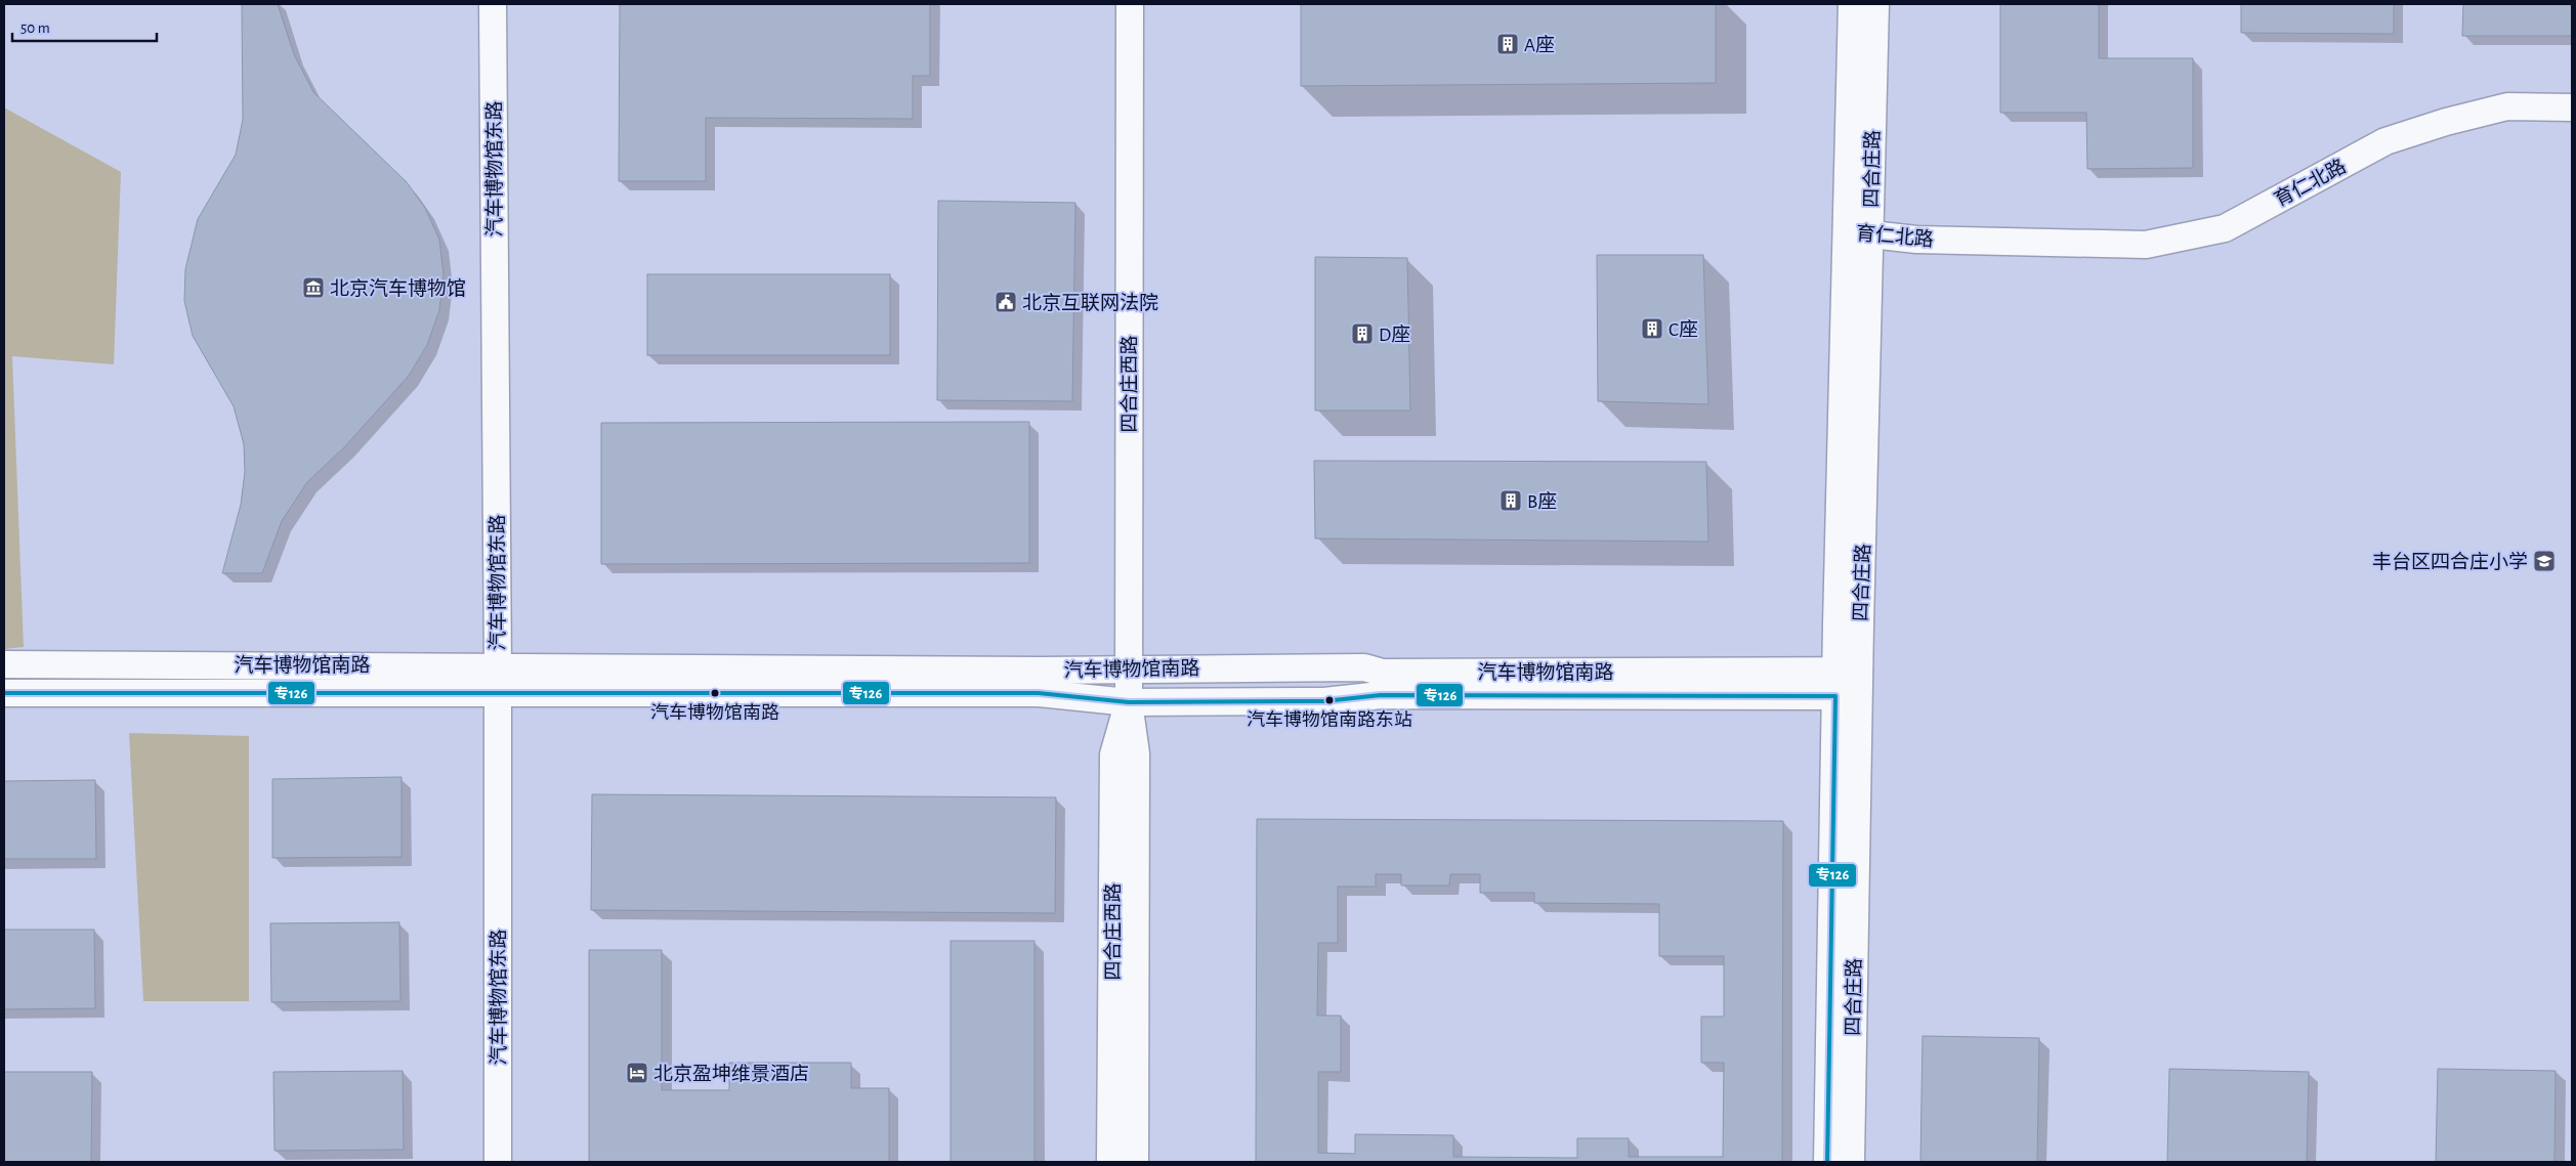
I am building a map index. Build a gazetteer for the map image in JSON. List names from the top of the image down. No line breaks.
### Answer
{"streets":{"street":["汽车博物馆东路","四合庄路","育仁北路","四合庄西路","汽车博物馆南路"]},"crossings":[["汽车博物馆东路","汽车博物馆南路"],["四合庄路","育仁北路"],["四合庄路","汽车博物馆南路"],["四合庄西路","汽车博物馆南路"]],"places":{"building":["A座","C座","D座","B座"],"museum":["北京汽车博物馆"],"public building":["北京互联网法院"],"school or university":["丰台区四合庄小学"],"other":["汽车博物馆南路","汽车博物馆南路东站"],"hotel":["北京盈坤维景酒店"]},"lines":["transit line 专126"],"scale_bar":"50 m"}
